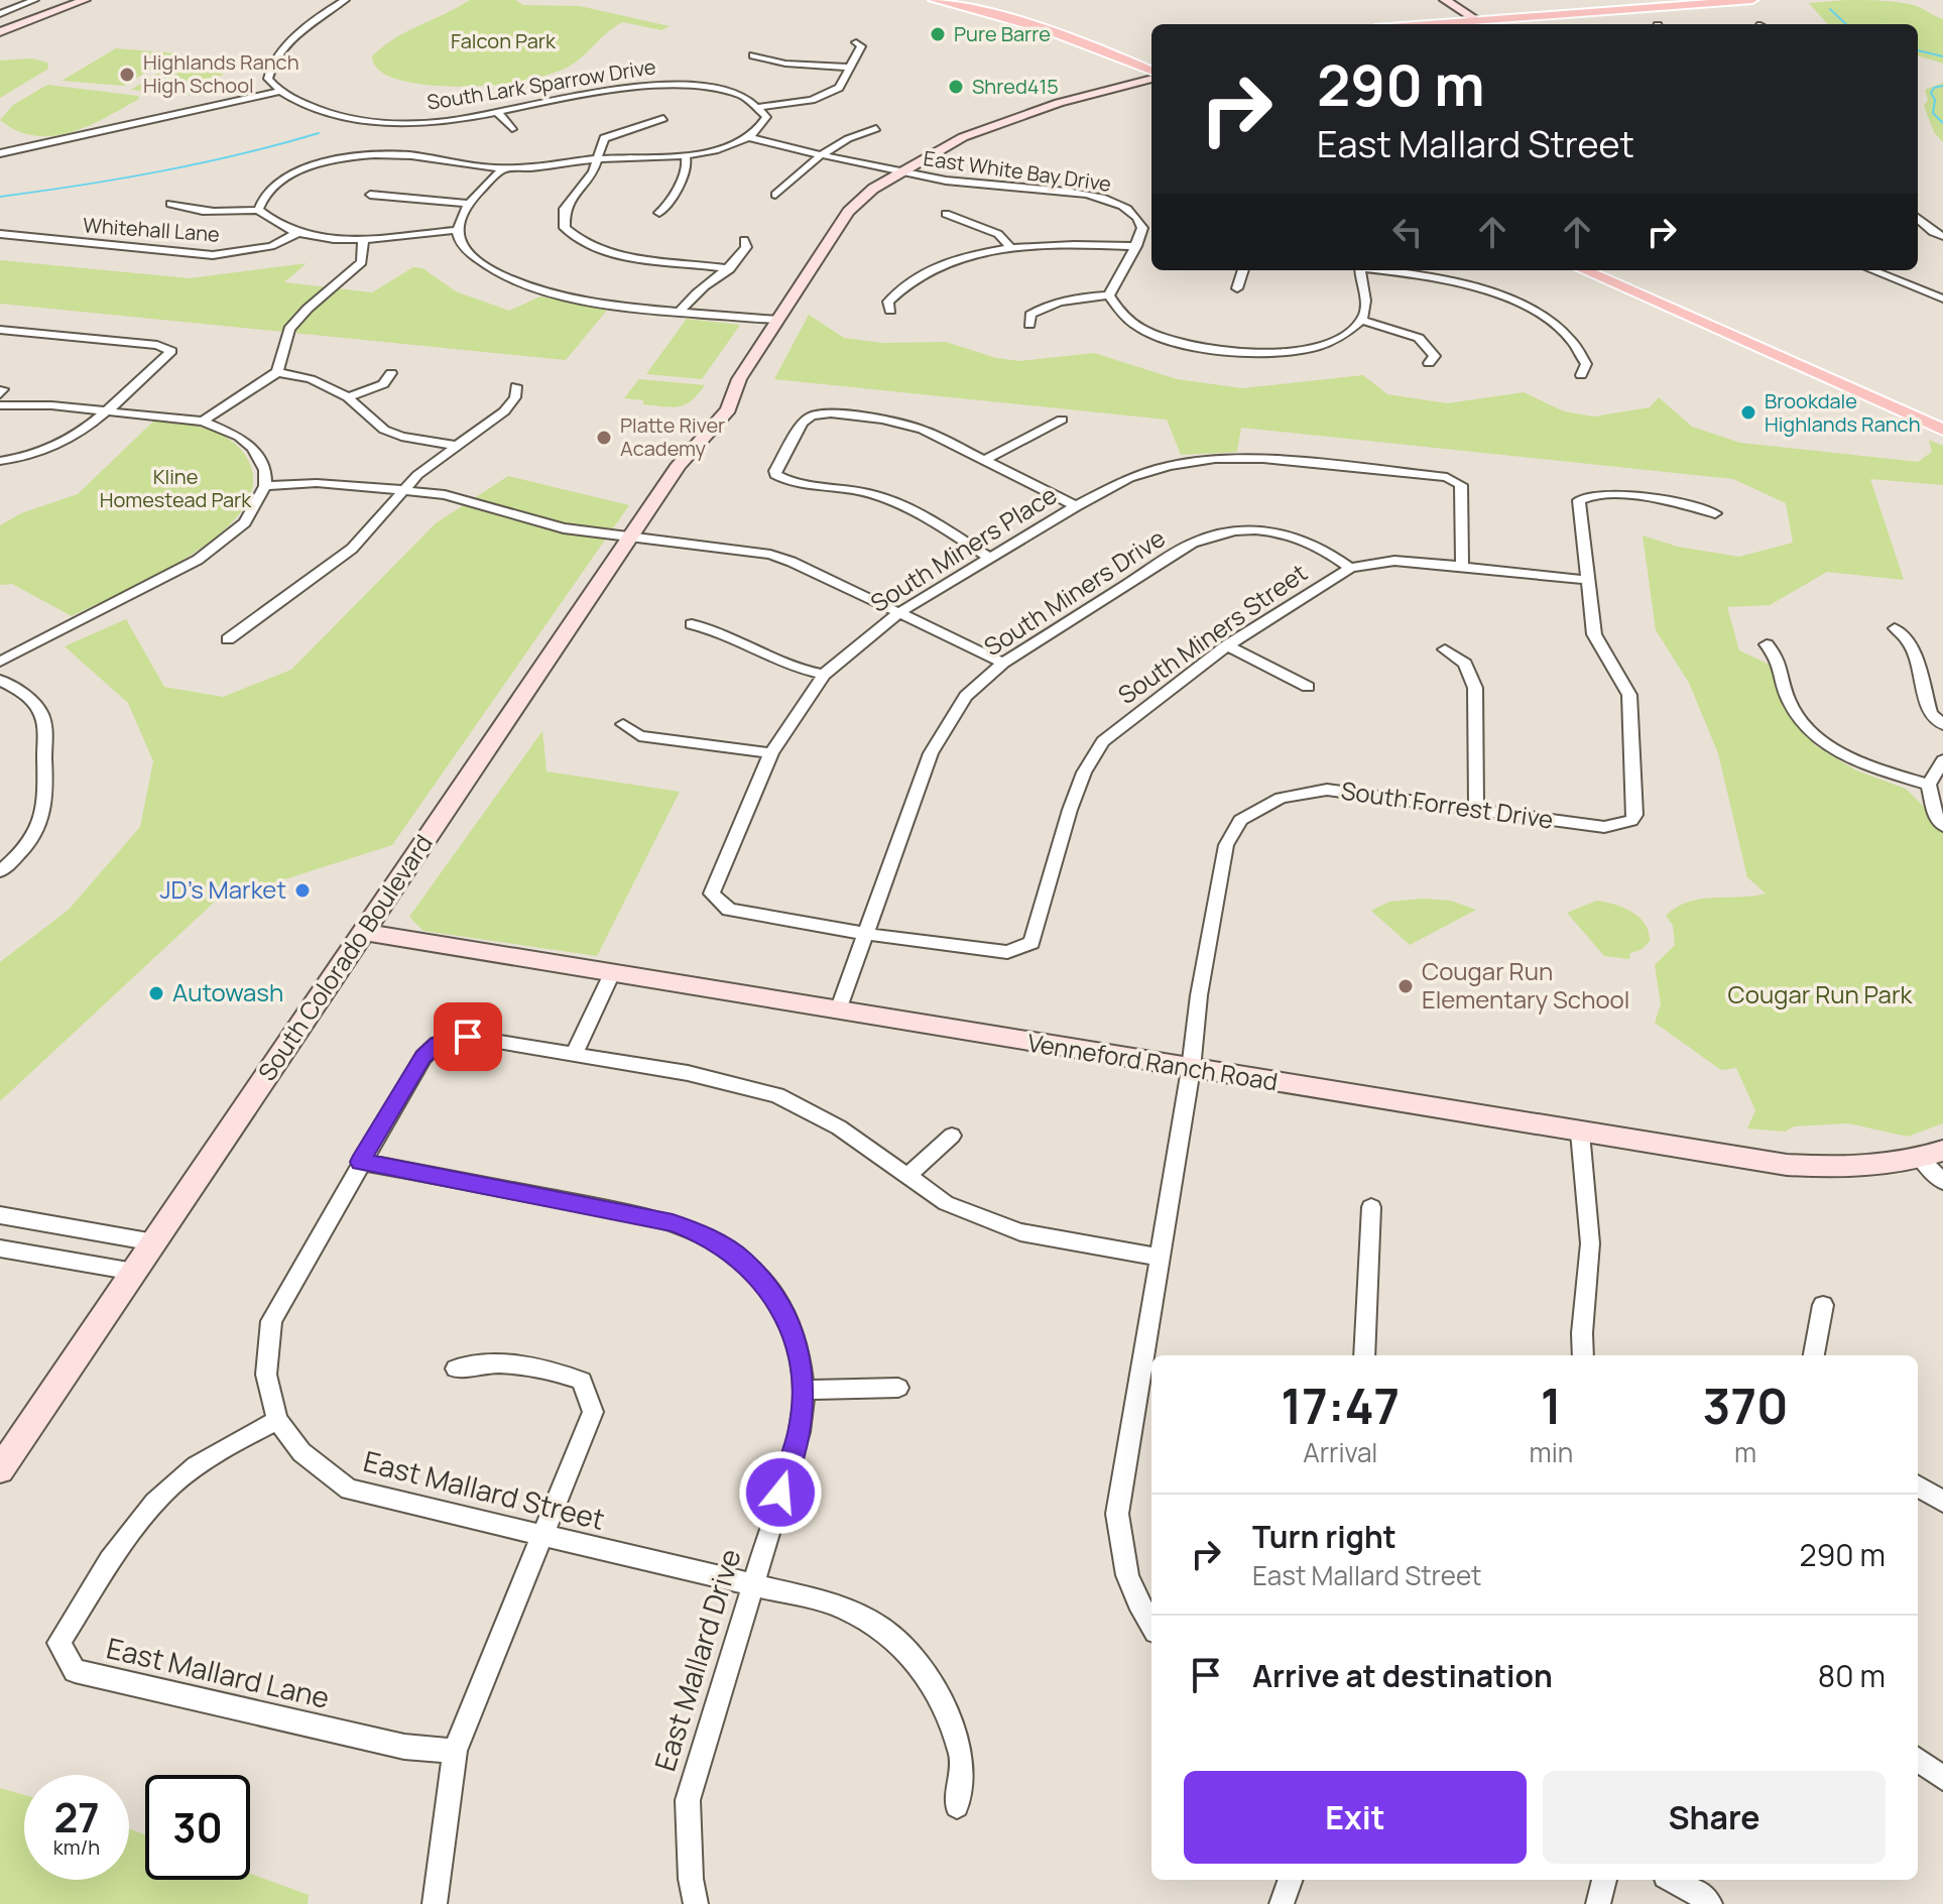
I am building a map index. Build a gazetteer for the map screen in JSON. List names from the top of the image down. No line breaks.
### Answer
{"streets":{"main road":["South Colorado Boulevard","Venneford Ranch Road"],"street":["South Lark Sparrow Drive","East White Bay Drive","Whitehall Lane","South Miners Place","South Miners Drive","South Miners Street","South Forrest Drive","East Mallard Street","East Mallard Drive","East Mallard Lane"]},"crossings":[["East White Bay Drive","South Colorado Boulevard"],["South Miners Place","South Miners Drive"],["South Miners Place","South Miners Street"],["South Miners Drive","South Miners Street"],["South Miners Drive","Venneford Ranch Road"],["South Miners Street","South Forrest Drive"],["South Forrest Drive","Venneford Ranch Road"],["South Forrest Drive","East Mallard Street"],["South Colorado Boulevard","Venneford Ranch Road"],["East Mallard Street","East Mallard Drive"],["East Mallard Street","East Mallard Lane"]],"parks":["Falcon Park","Kline Homestead Park","Cougar Run Park"],"places":["Pure Barre","Highlands Ranch High School","Shred415","Brookdale Highlands Ranch","Platte River Academy","JD's Market","Cougar Run Elementary School","Autowash"],"page":{"turn":["290 m","East Mallard Street"],"eta":["17:47","Arrival","1","min","370","m"],"list":[{"name":"Turn right","note":"East Mallard Street","value":"290 m"},{"name":"Arrive at destination","value":"80 m"}],"buttons":["Exit","Share"],"speed":"27 km/h","limit":"30"}}
